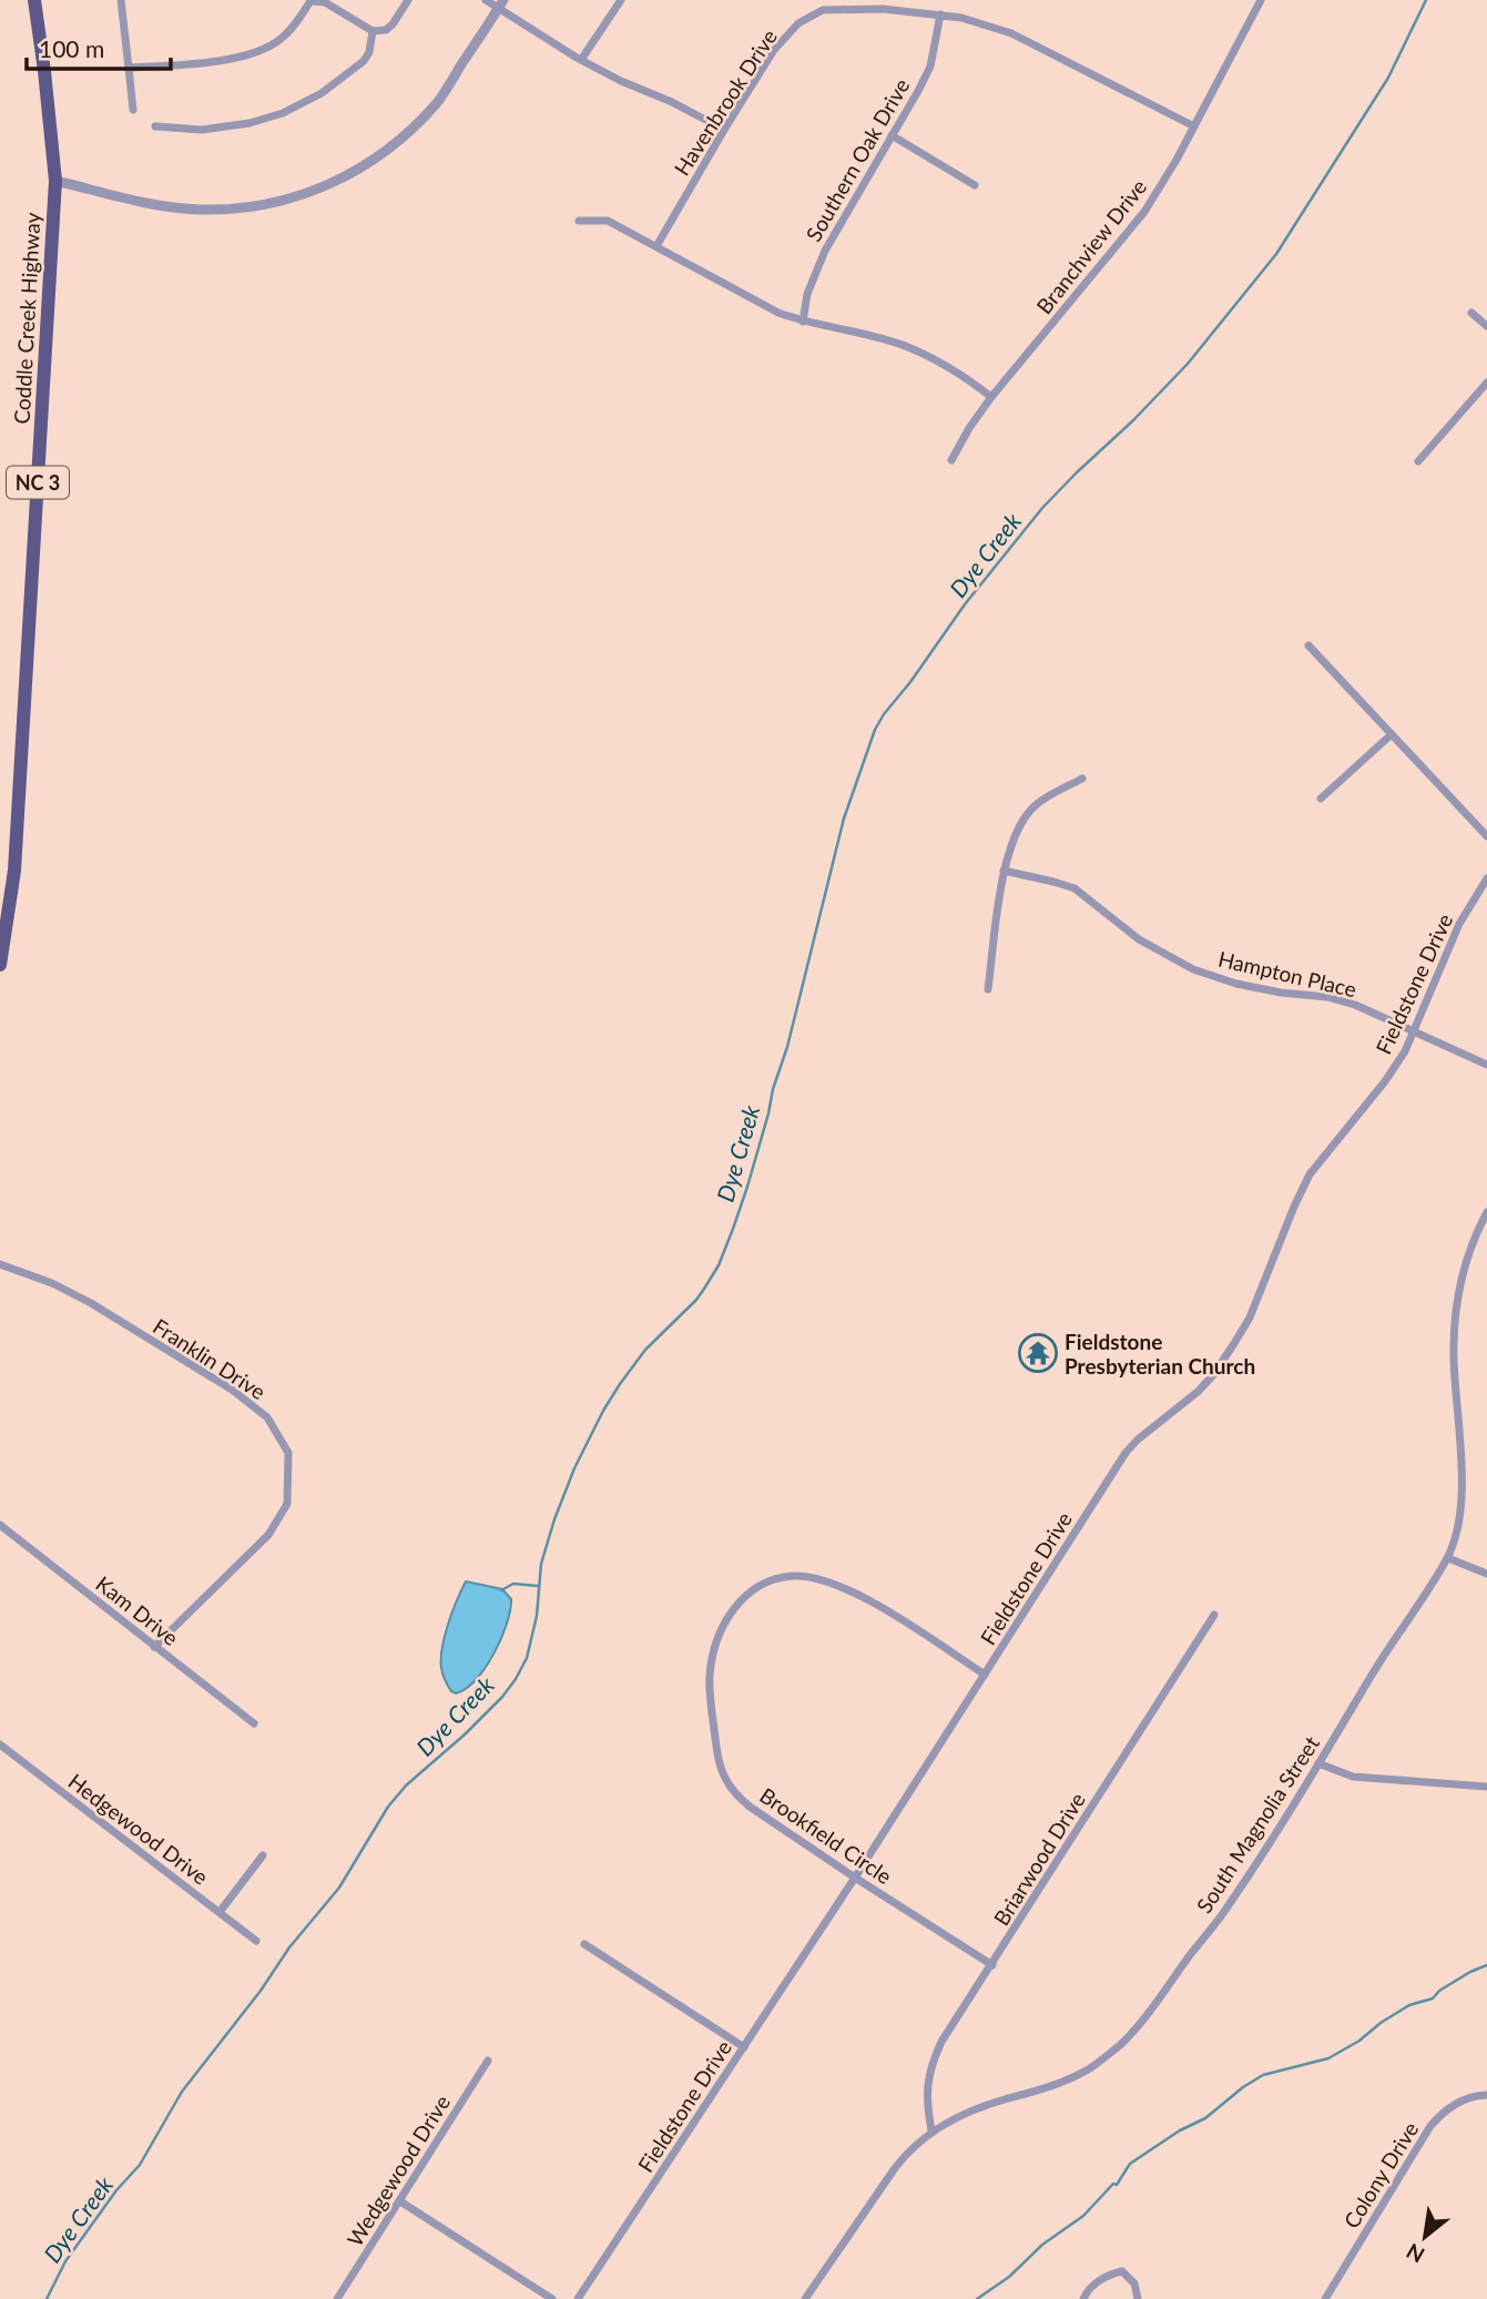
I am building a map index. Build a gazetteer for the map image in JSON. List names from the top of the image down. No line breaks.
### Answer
{"streets":{"main road":["Coddle Creek Highway","NC 3"],"street":["Havenbrook Drive","Southern Oak Drive","Branchview Drive","Hampton Place","Fieldstone Drive","Franklin Drive","Kam Drive","South Magnolia Street","Hedgewood Drive","Brookfield Circle","Briarwood Drive","Wedgewood Drive","Colony Drive"]},"crossings":[["Havenbrook Drive","Southern Oak Drive"],["Havenbrook Drive","Branchview Drive"],["Hampton Place","Fieldstone Drive"],["Fieldstone Drive","Brookfield Circle"],["Franklin Drive","Kam Drive"],["South Magnolia Street","Briarwood Drive"],["Brookfield Circle","Briarwood Drive"]],"water":["Dye Creek"],"places":{"temple":["Fieldstone Presbyterian Church"]},"scale_bar":"100 m","north":"bottom left"}
